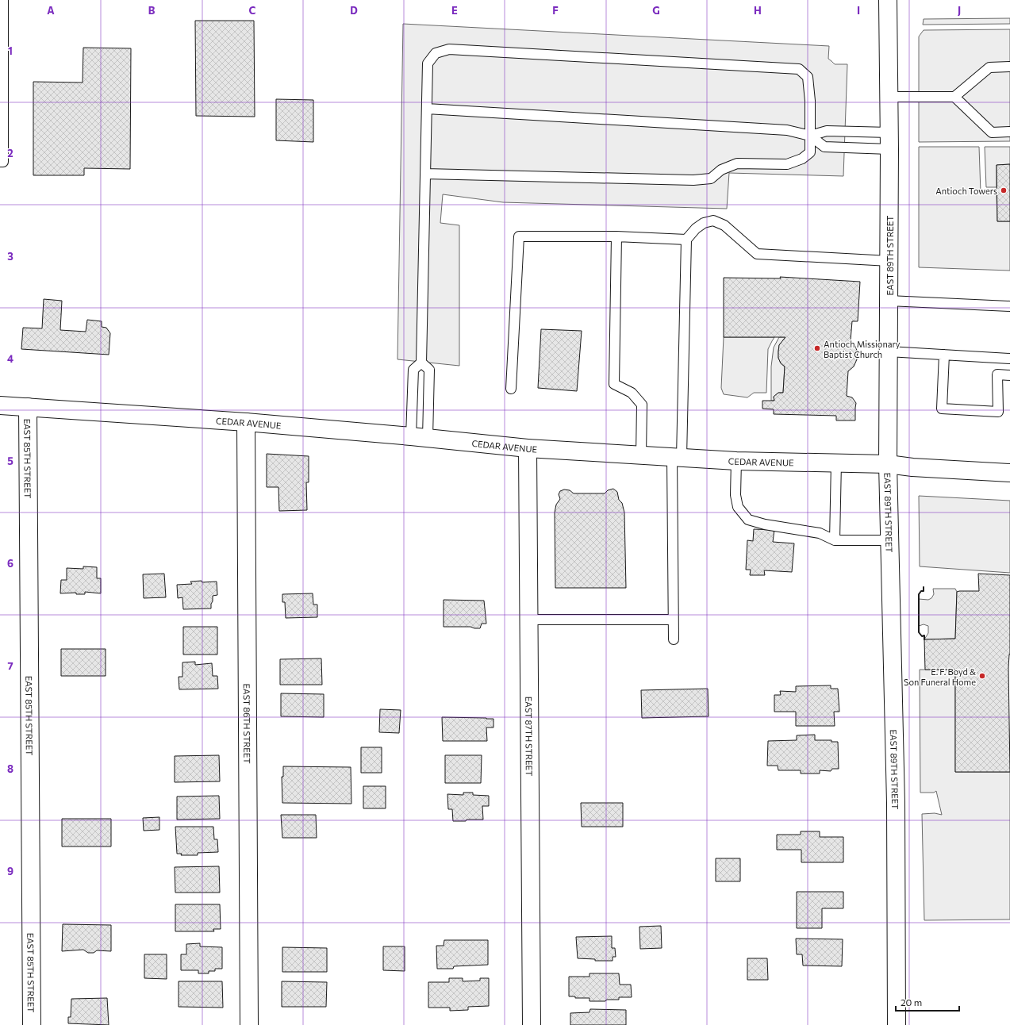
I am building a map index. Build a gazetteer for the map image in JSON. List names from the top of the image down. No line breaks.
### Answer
{"streets":{"street":["EAST 89TH STREET","CEDAR AVENUE","EAST 85TH STREET","EAST 86TH STREET","EAST 87TH STREET"]},"crossings":[["EAST 89TH STREET","CEDAR AVENUE"],["CEDAR AVENUE","EAST 85TH STREET"],["CEDAR AVENUE","EAST 86TH STREET"],["CEDAR AVENUE","EAST 87TH STREET"]],"places":["Antioch Towers","Antioch Missionary Baptist Church","E. F. Boyd & Son Funeral Home"],"scale_bar":"20 m","grid":{"columns":["A","B","C","D","E","F","G","H","I","J"],"rows":["1","2","3","4","5","6","7","8","9"]}}
